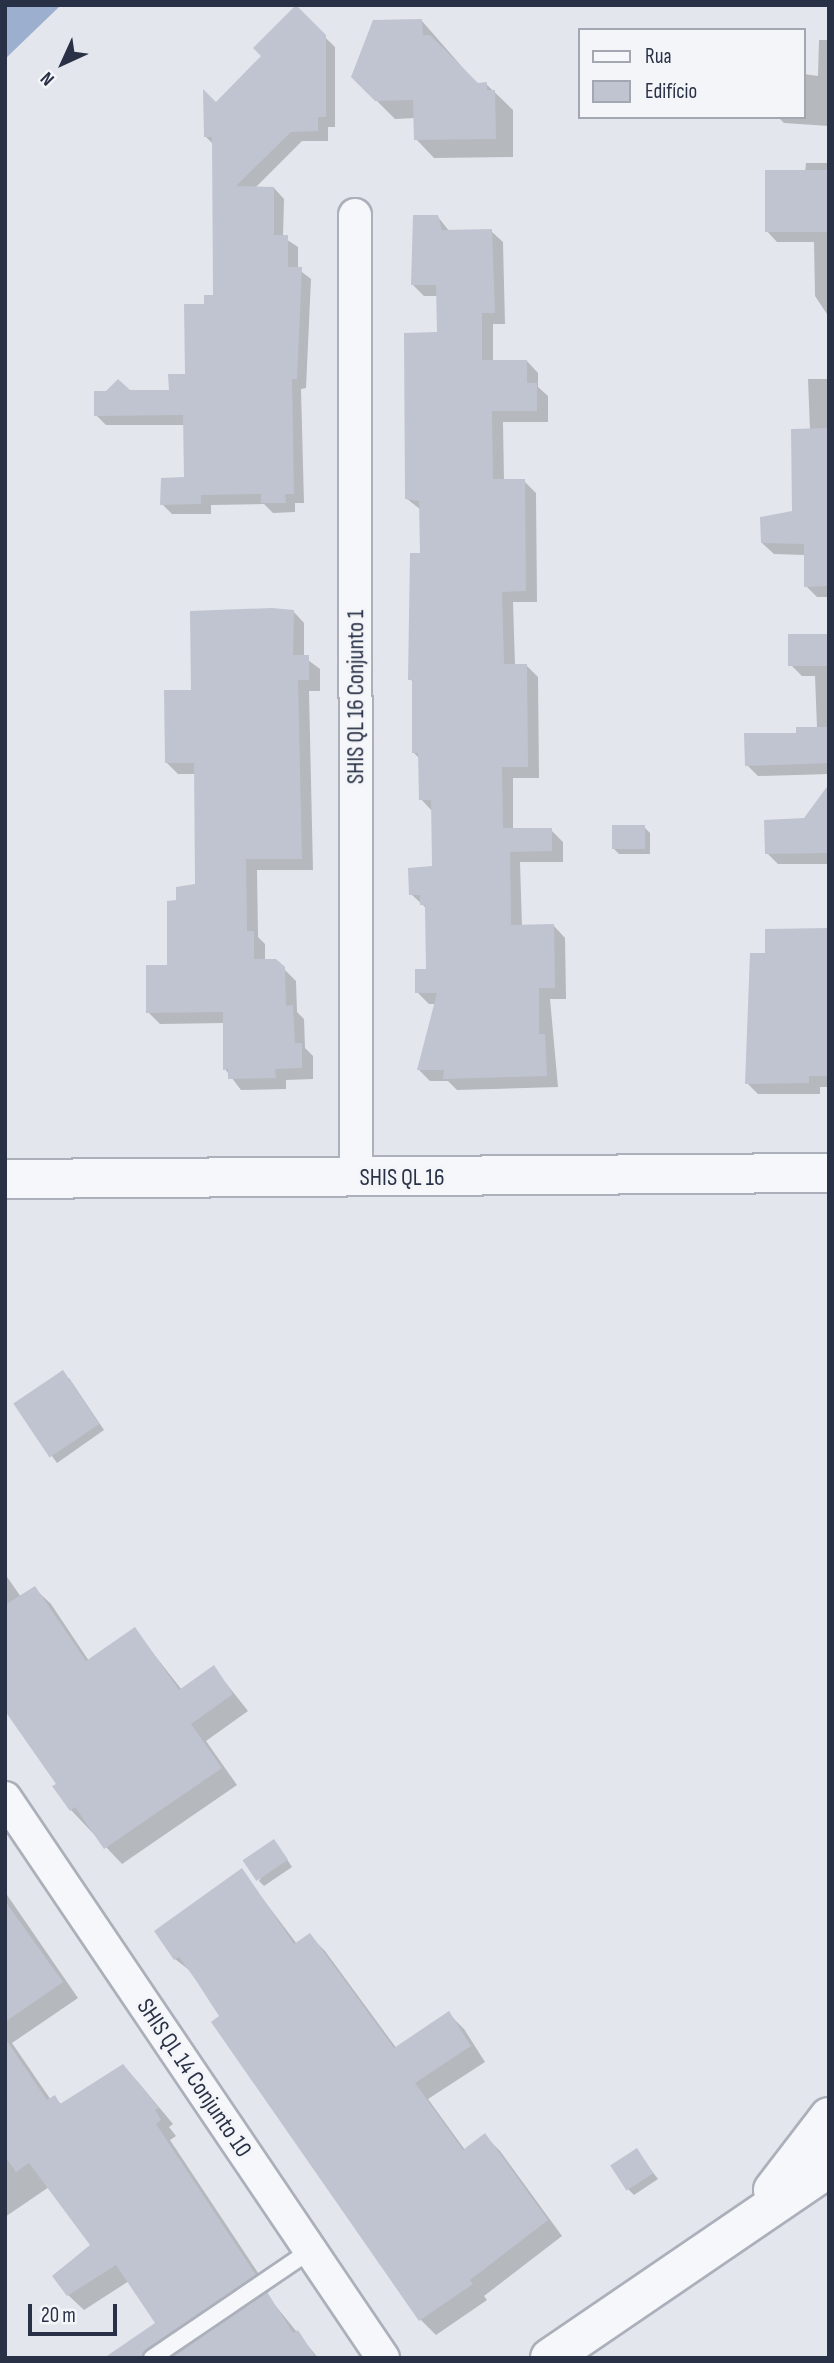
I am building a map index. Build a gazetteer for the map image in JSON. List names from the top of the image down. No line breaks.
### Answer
{"streets":{"street":["SHIS QL 16 Conjunto 1","SHIS QL 16","SHIS QL 14 Conjunto 10"]},"crossings":[["SHIS QL 16 Conjunto 1","SHIS QL 16"]],"legend":["Rua","Edifício"],"scale_bar":"20 m","north":"bottom left"}
